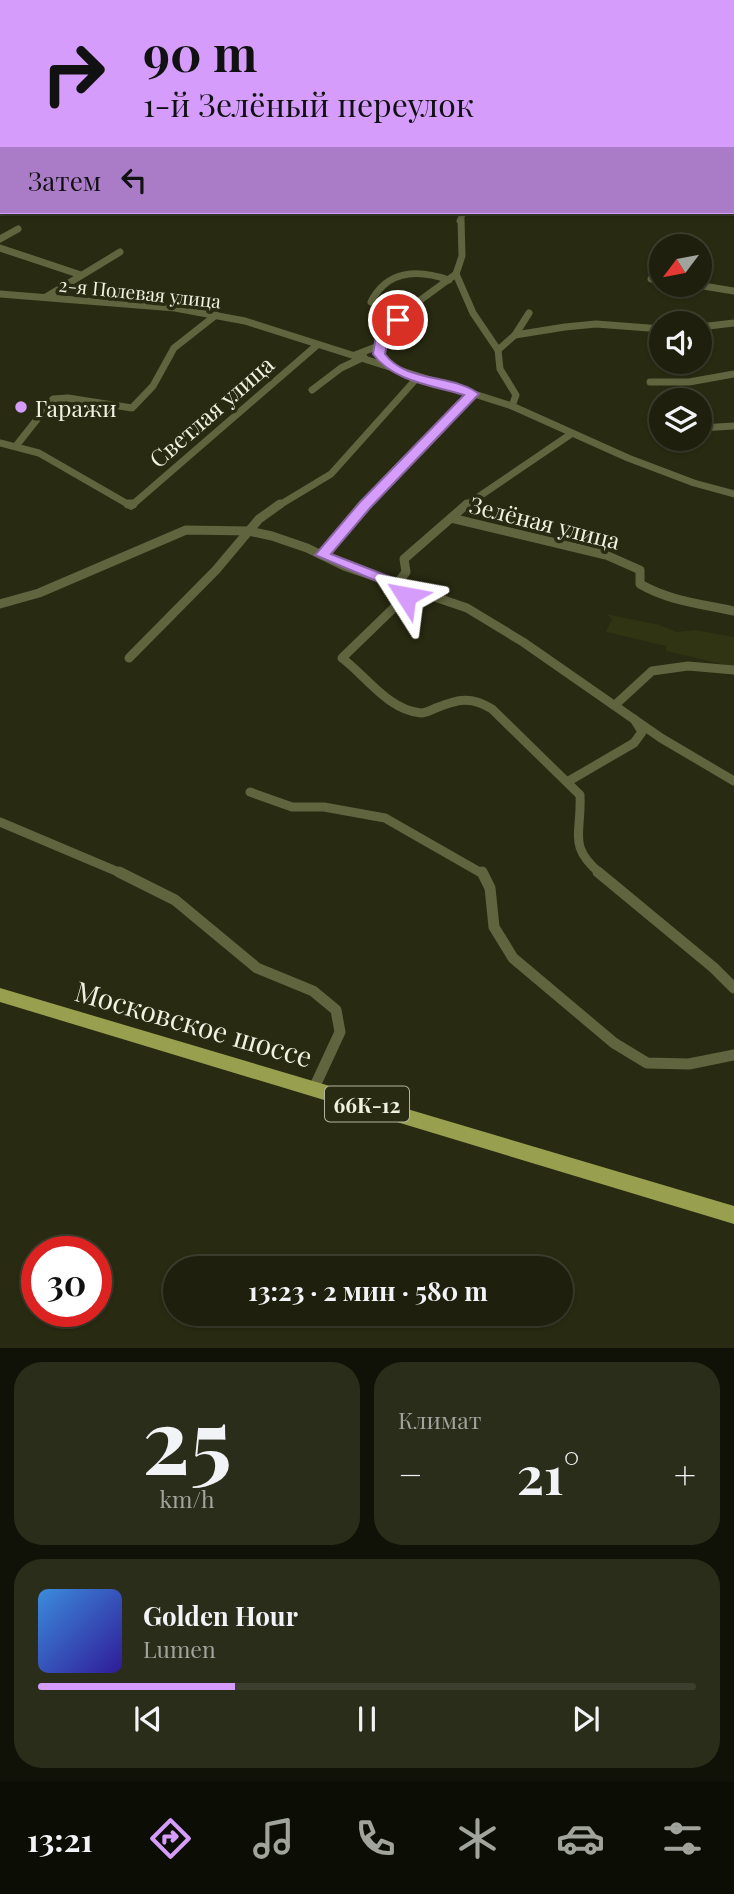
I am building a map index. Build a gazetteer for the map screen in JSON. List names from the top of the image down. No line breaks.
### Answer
{"streets":{"main road":["Московское шоссе","66К-12"],"street":["2-я Полевая улица","Светлая улица","Зелёная улица"]},"crossings":[["2-я Полевая улица","Светлая улица"],["2-я Полевая улица","Зелёная улица"]],"places":["Гаражи"],"north":"bottom left","page":{"turn":["90 m","1-й Зелёный переулок"],"then":"Затем","limit":"30","trip":"13:23 · 2 мин · 580 m","tile":[["25","km/h"],"Климат"],"heat":["−","21°","+"],"song":["Golden Hour","Lumen"],"tabs":"13:21"}}
